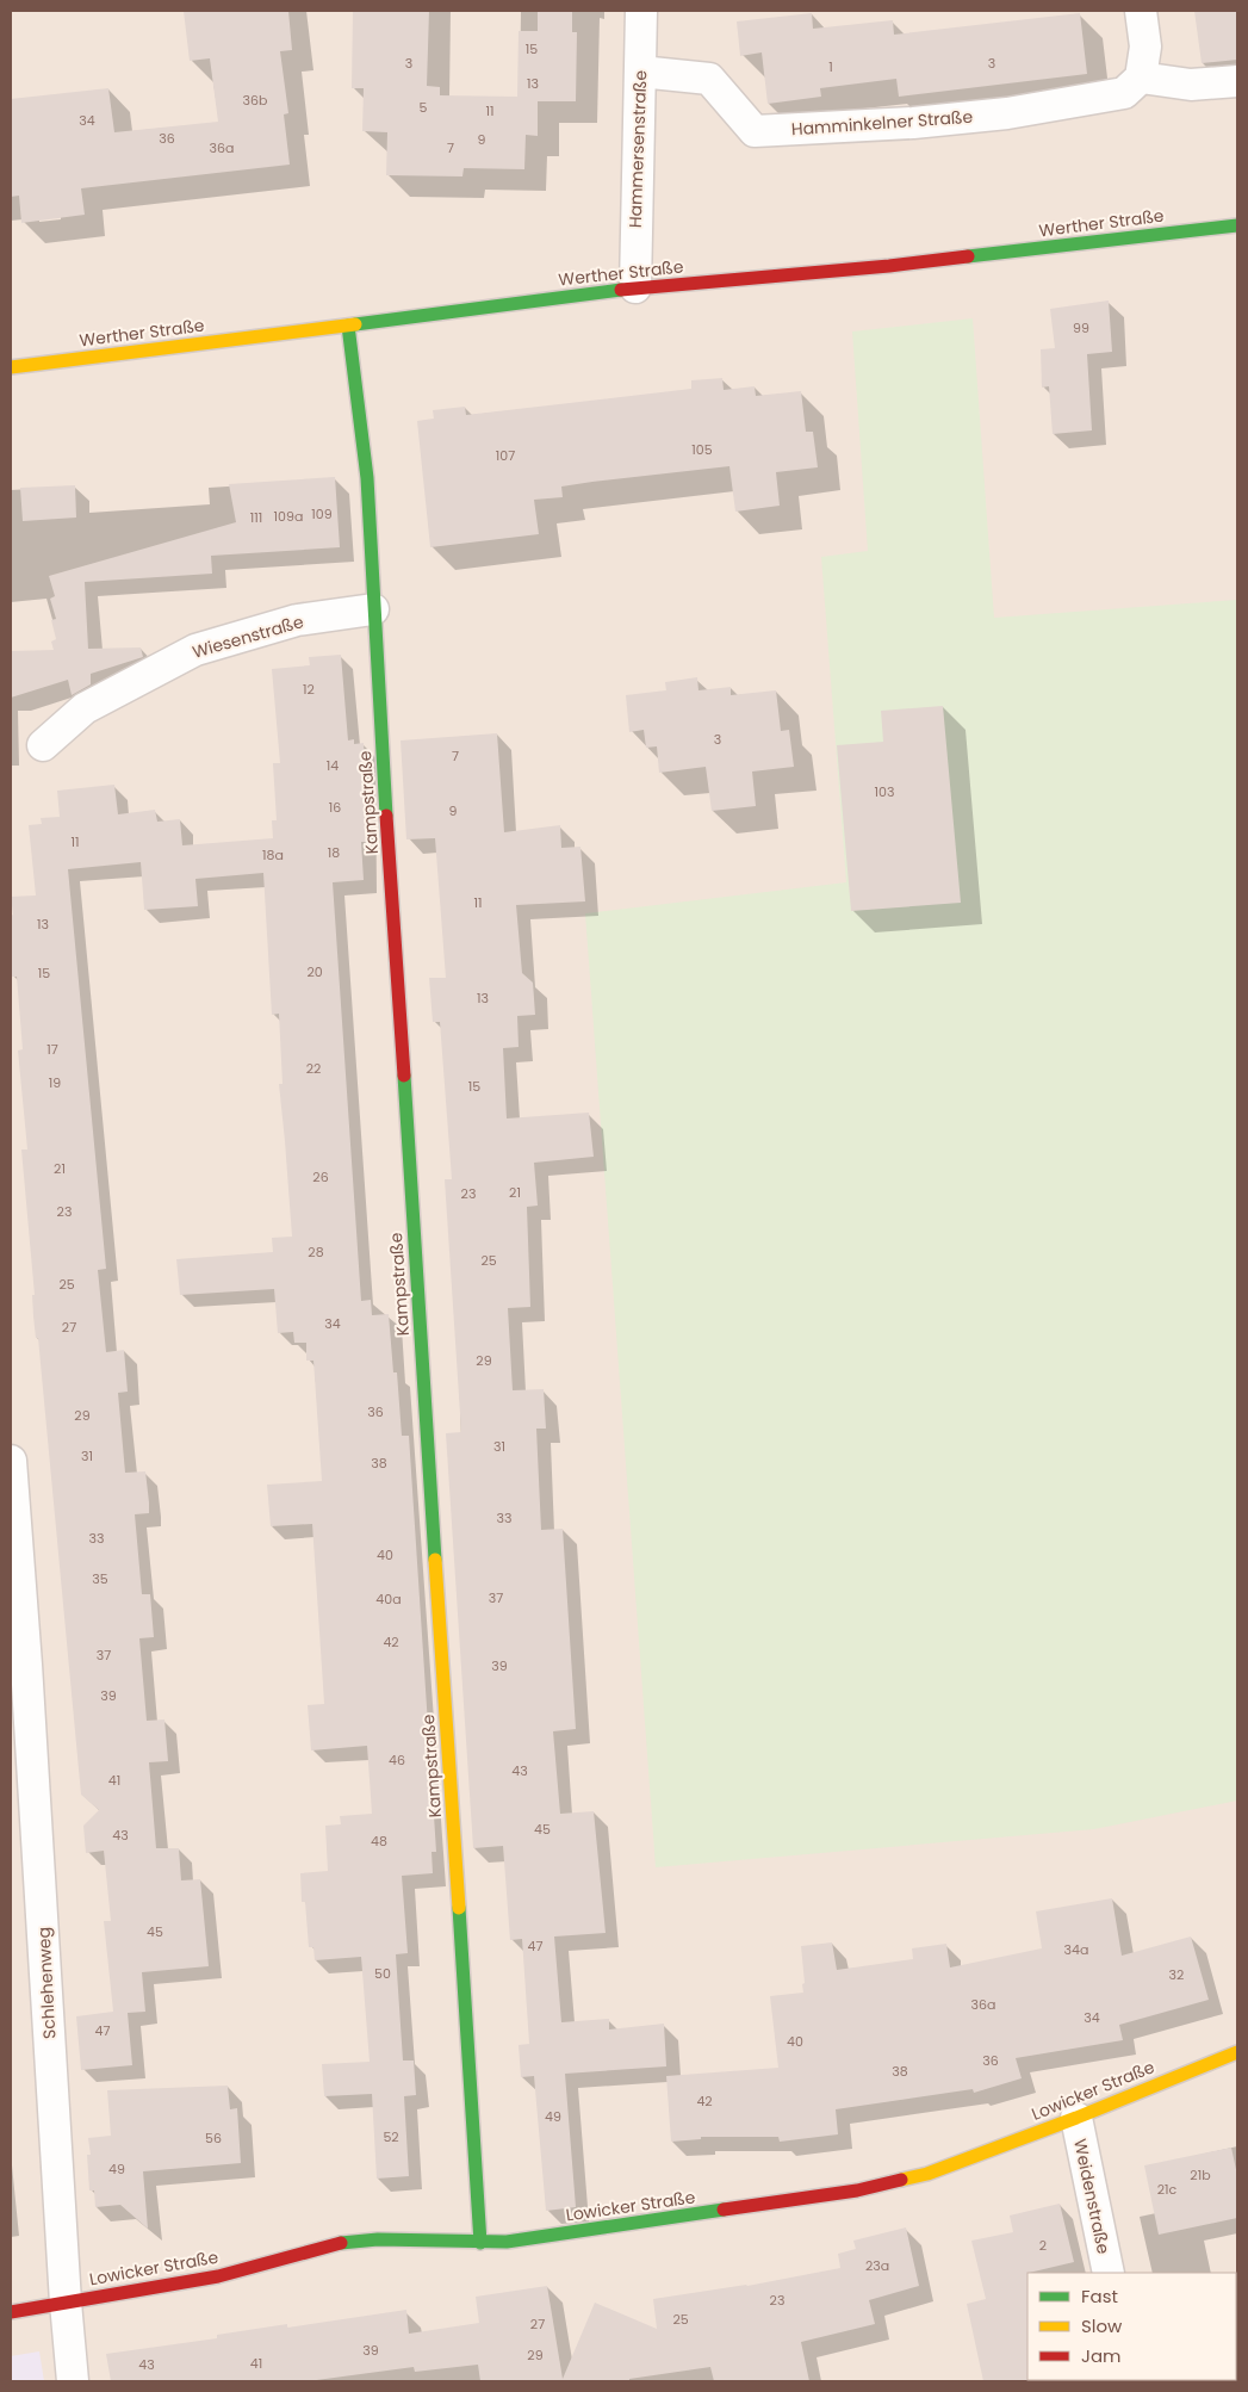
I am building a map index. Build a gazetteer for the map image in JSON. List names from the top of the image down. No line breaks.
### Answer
{"streets":{"street":["Hamminkelner Straße","Hammersenstraße","Werther Straße","Wiesenstraße","Kampstraße","Schlehenweg","Lowicker Straße","Weidenstraße"]},"crossings":[["Hamminkelner Straße","Hammersenstraße"],["Hammersenstraße","Werther Straße"],["Werther Straße","Kampstraße"],["Wiesenstraße","Kampstraße"],["Kampstraße","Lowicker Straße"],["Schlehenweg","Lowicker Straße"],["Lowicker Straße","Weidenstraße"]],"house_numbers":["15","3","3","1","13","36b","5","11","34","36","9","36a","7","99","105","107","109","109a","111","12","3","7","14","103","16","9","11","18","18a","11","13","20","15","13","17","22","19","15","21","26","21","23","23","28","25","25","34","27","29","36","29","31","31","38","33","33","40","35","37","40a","42","37","39","39","46","43","41","45","43","48","45","47","34a","50","32","36a","34","47","40","36","38","42","49","52","56","49","21b","21c","2","23a","23","25","27","39","29","41","43"],"legend":["Fast","Slow","Jam"]}
